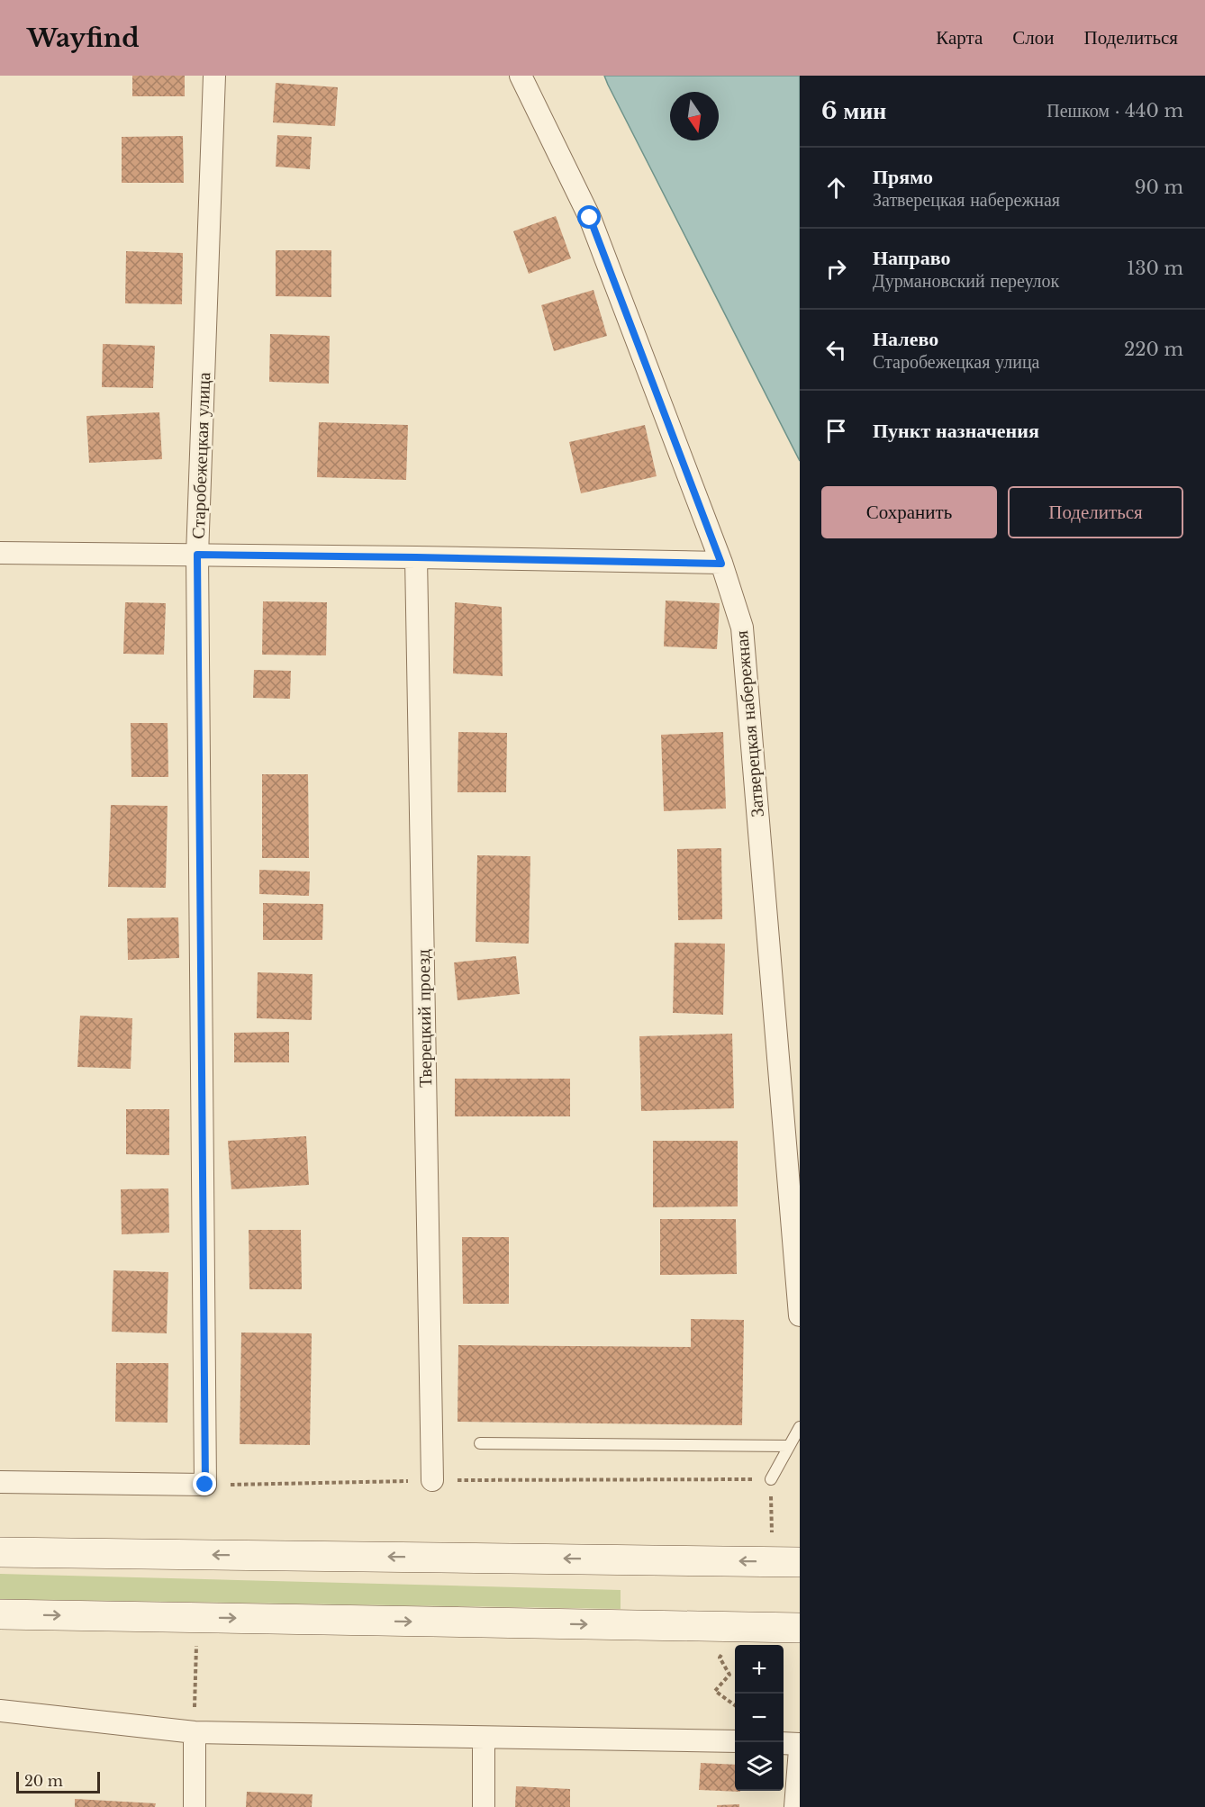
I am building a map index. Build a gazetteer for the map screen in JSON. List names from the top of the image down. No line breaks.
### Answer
{"streets":{"street":["Старобежецкая улица","Затверецкая набережная","Тверецкий проезд"]},"scale_bar":"20 m","north":"bottom","page":{"header":"Wayfind","nav":["Карта","Слои","Поделиться"],"heading":["6 мин","Пешком · 440 m"],"list":[["Прямо","Затверецкая набережная","90 m"],["Направо","Дурмановский переулок","130 m"],["Налево","Старобежецкая улица","220 m"],"Пункт назначения"],"buttons":["Сохранить","Поделиться"],"map_buttons":["+","−"],"scale":"20 m"}}
